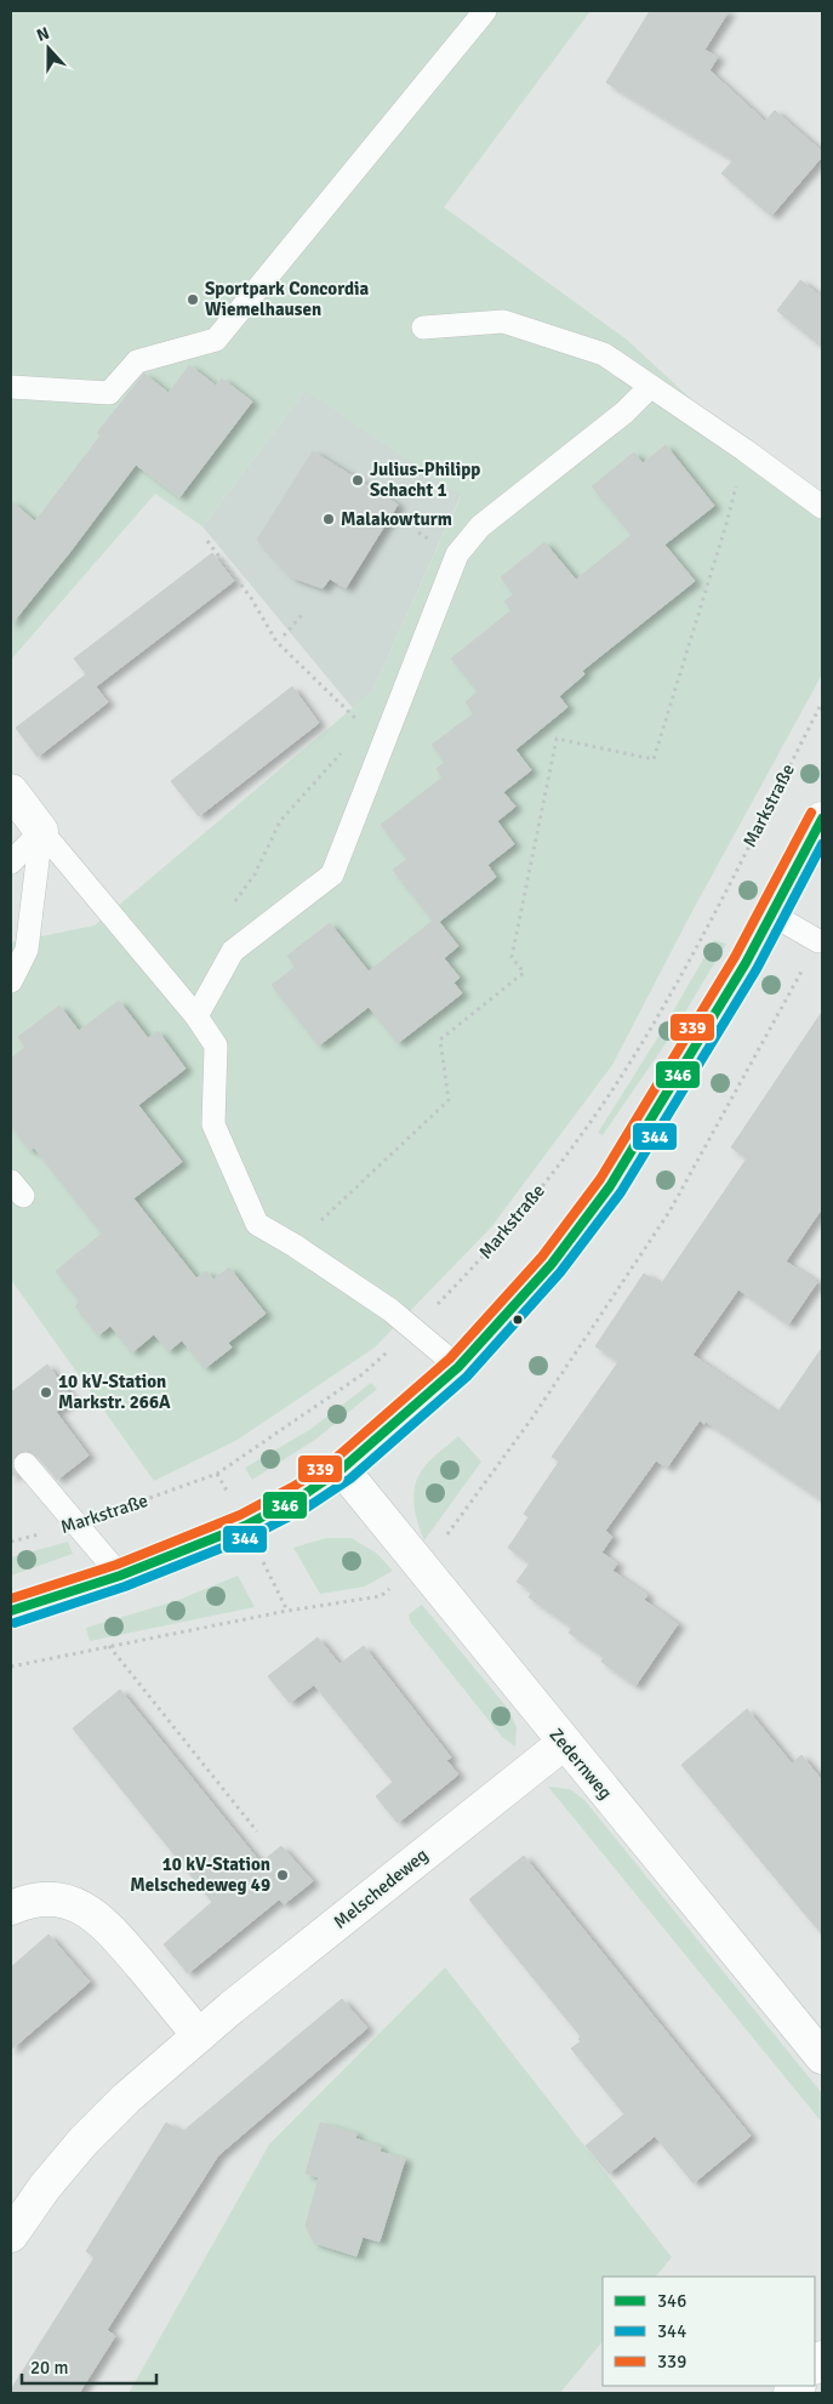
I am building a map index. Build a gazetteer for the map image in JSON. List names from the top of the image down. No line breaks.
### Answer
{"streets":{"street":["Zedernweg","Melschedeweg"],"path":["Markstraße"]},"crossings":[["Zedernweg","Melschedeweg"]],"places":["Sportpark Concordia Wiemelhausen","Julius-Philipp Schacht 1","Malakowturm","10 kV-Station Markstr. 266A","10 kV-Station Melschedeweg 49"],"lines":["transit line 339","transit line 346","transit line 344"],"legend":["346","344","339"],"scale_bar":"20 m","north":"top"}
